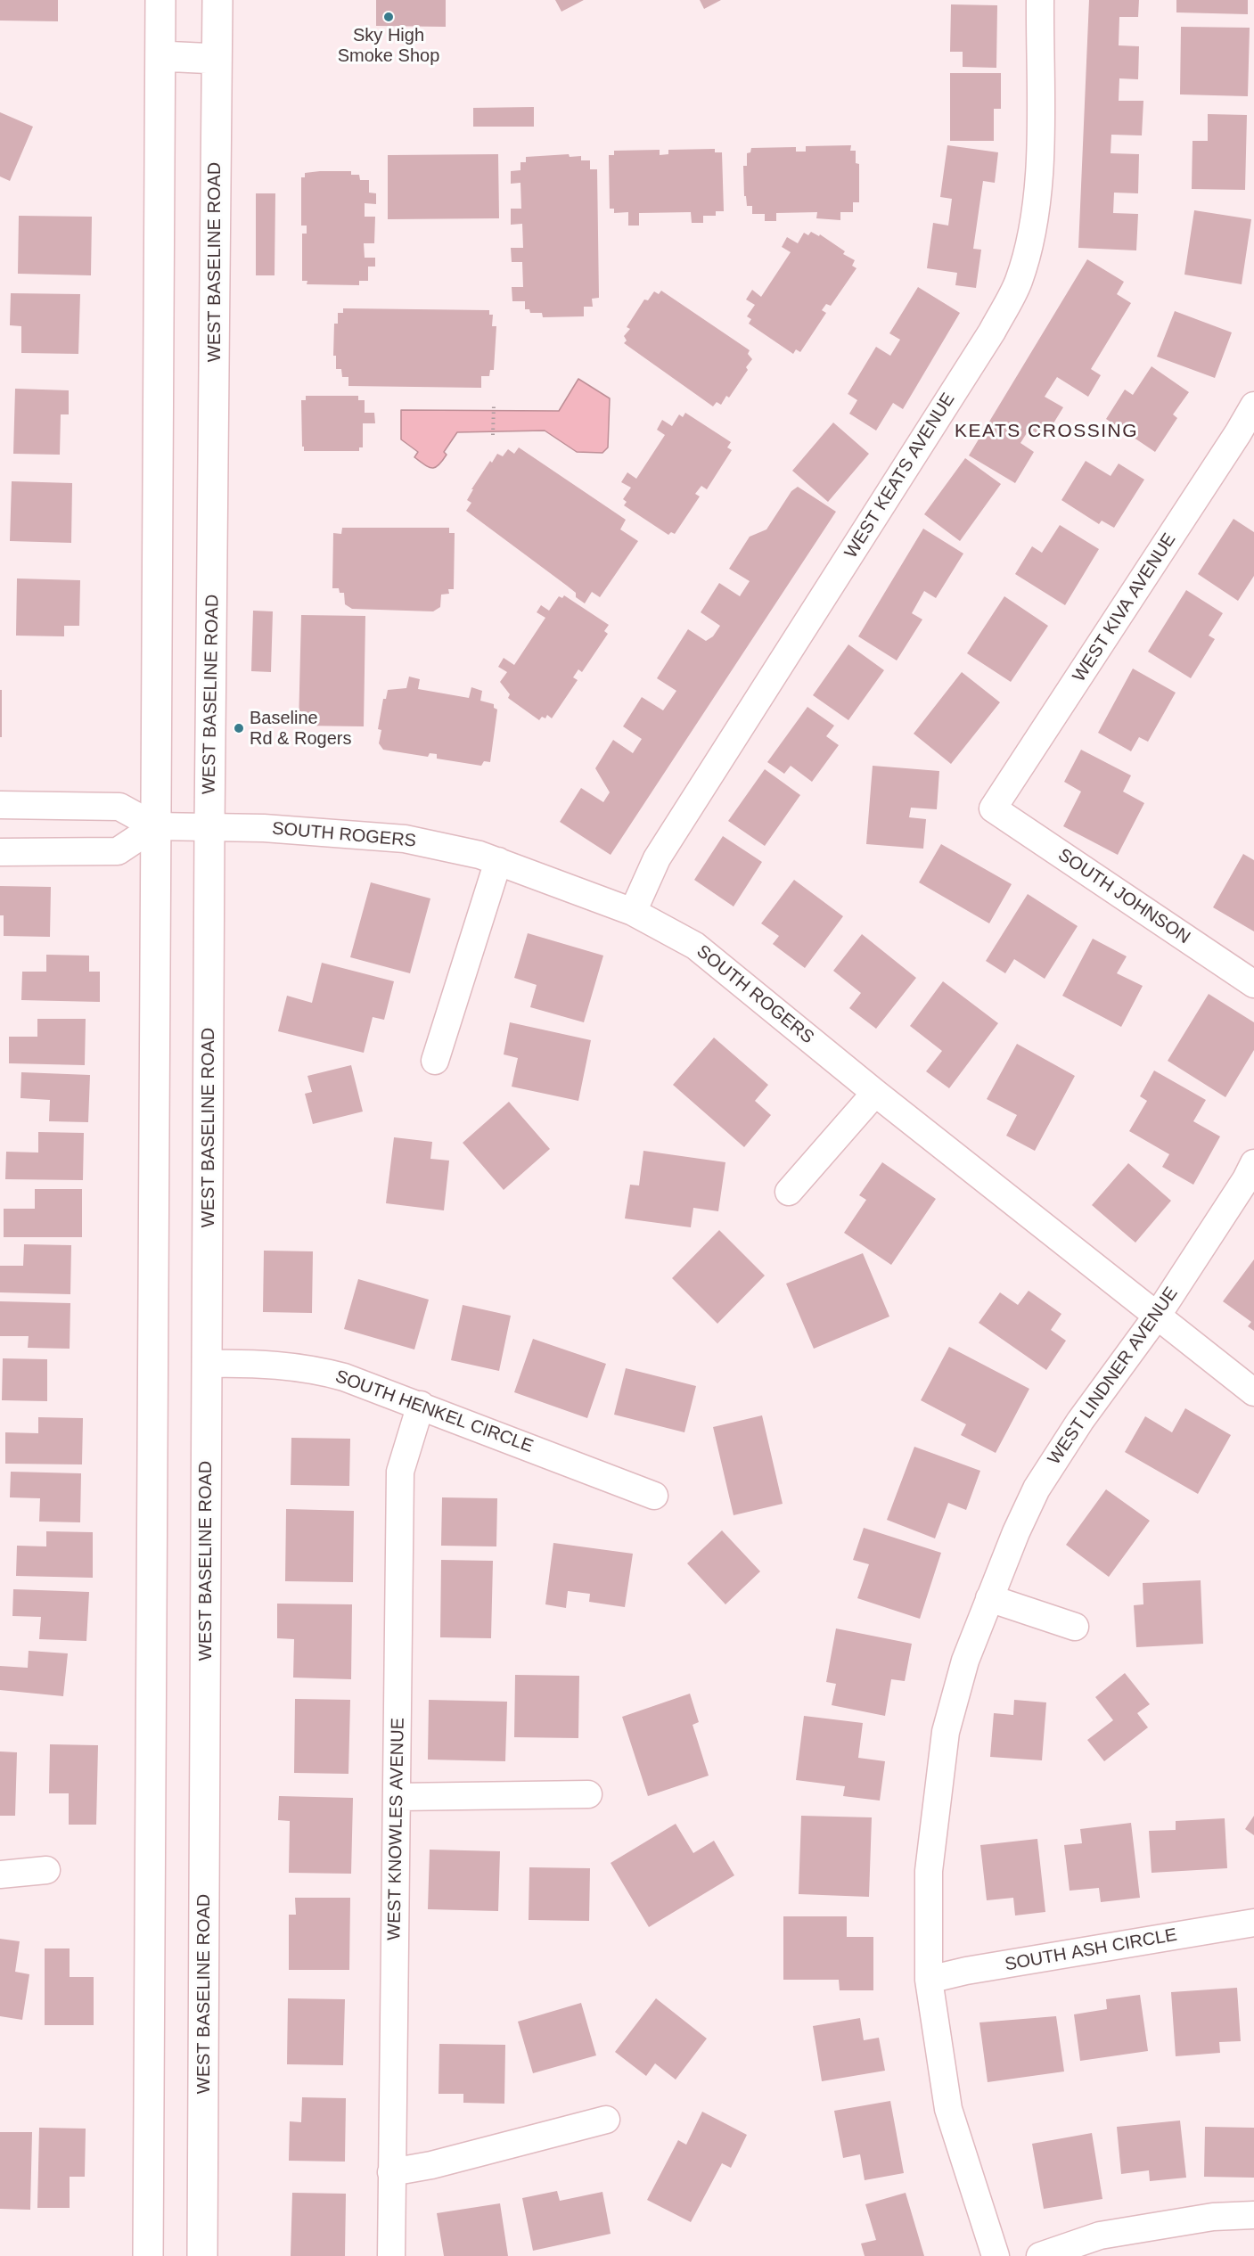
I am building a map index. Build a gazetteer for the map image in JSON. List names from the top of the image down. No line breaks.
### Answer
{"streets":{"main road":["WEST BASELINE ROAD"],"street":["WEST KEATS AVENUE","WEST KIVA AVENUE","SOUTH ROGERS","SOUTH JOHNSON","WEST LINDNER AVENUE","SOUTH HENKEL CIRCLE","WEST KNOWLES AVENUE","SOUTH ASH CIRCLE"]},"crossings":[["WEST BASELINE ROAD","SOUTH ROGERS"],["WEST BASELINE ROAD","SOUTH HENKEL CIRCLE"],["WEST KEATS AVENUE","SOUTH ROGERS"],["WEST KIVA AVENUE","SOUTH JOHNSON"],["SOUTH ROGERS","WEST LINDNER AVENUE"],["WEST LINDNER AVENUE","SOUTH ASH CIRCLE"],["SOUTH HENKEL CIRCLE","WEST KNOWLES AVENUE"]],"districts":["KEATS CROSSING"],"places":["Sky High Smoke Shop","Baseline Rd & Rogers"]}
